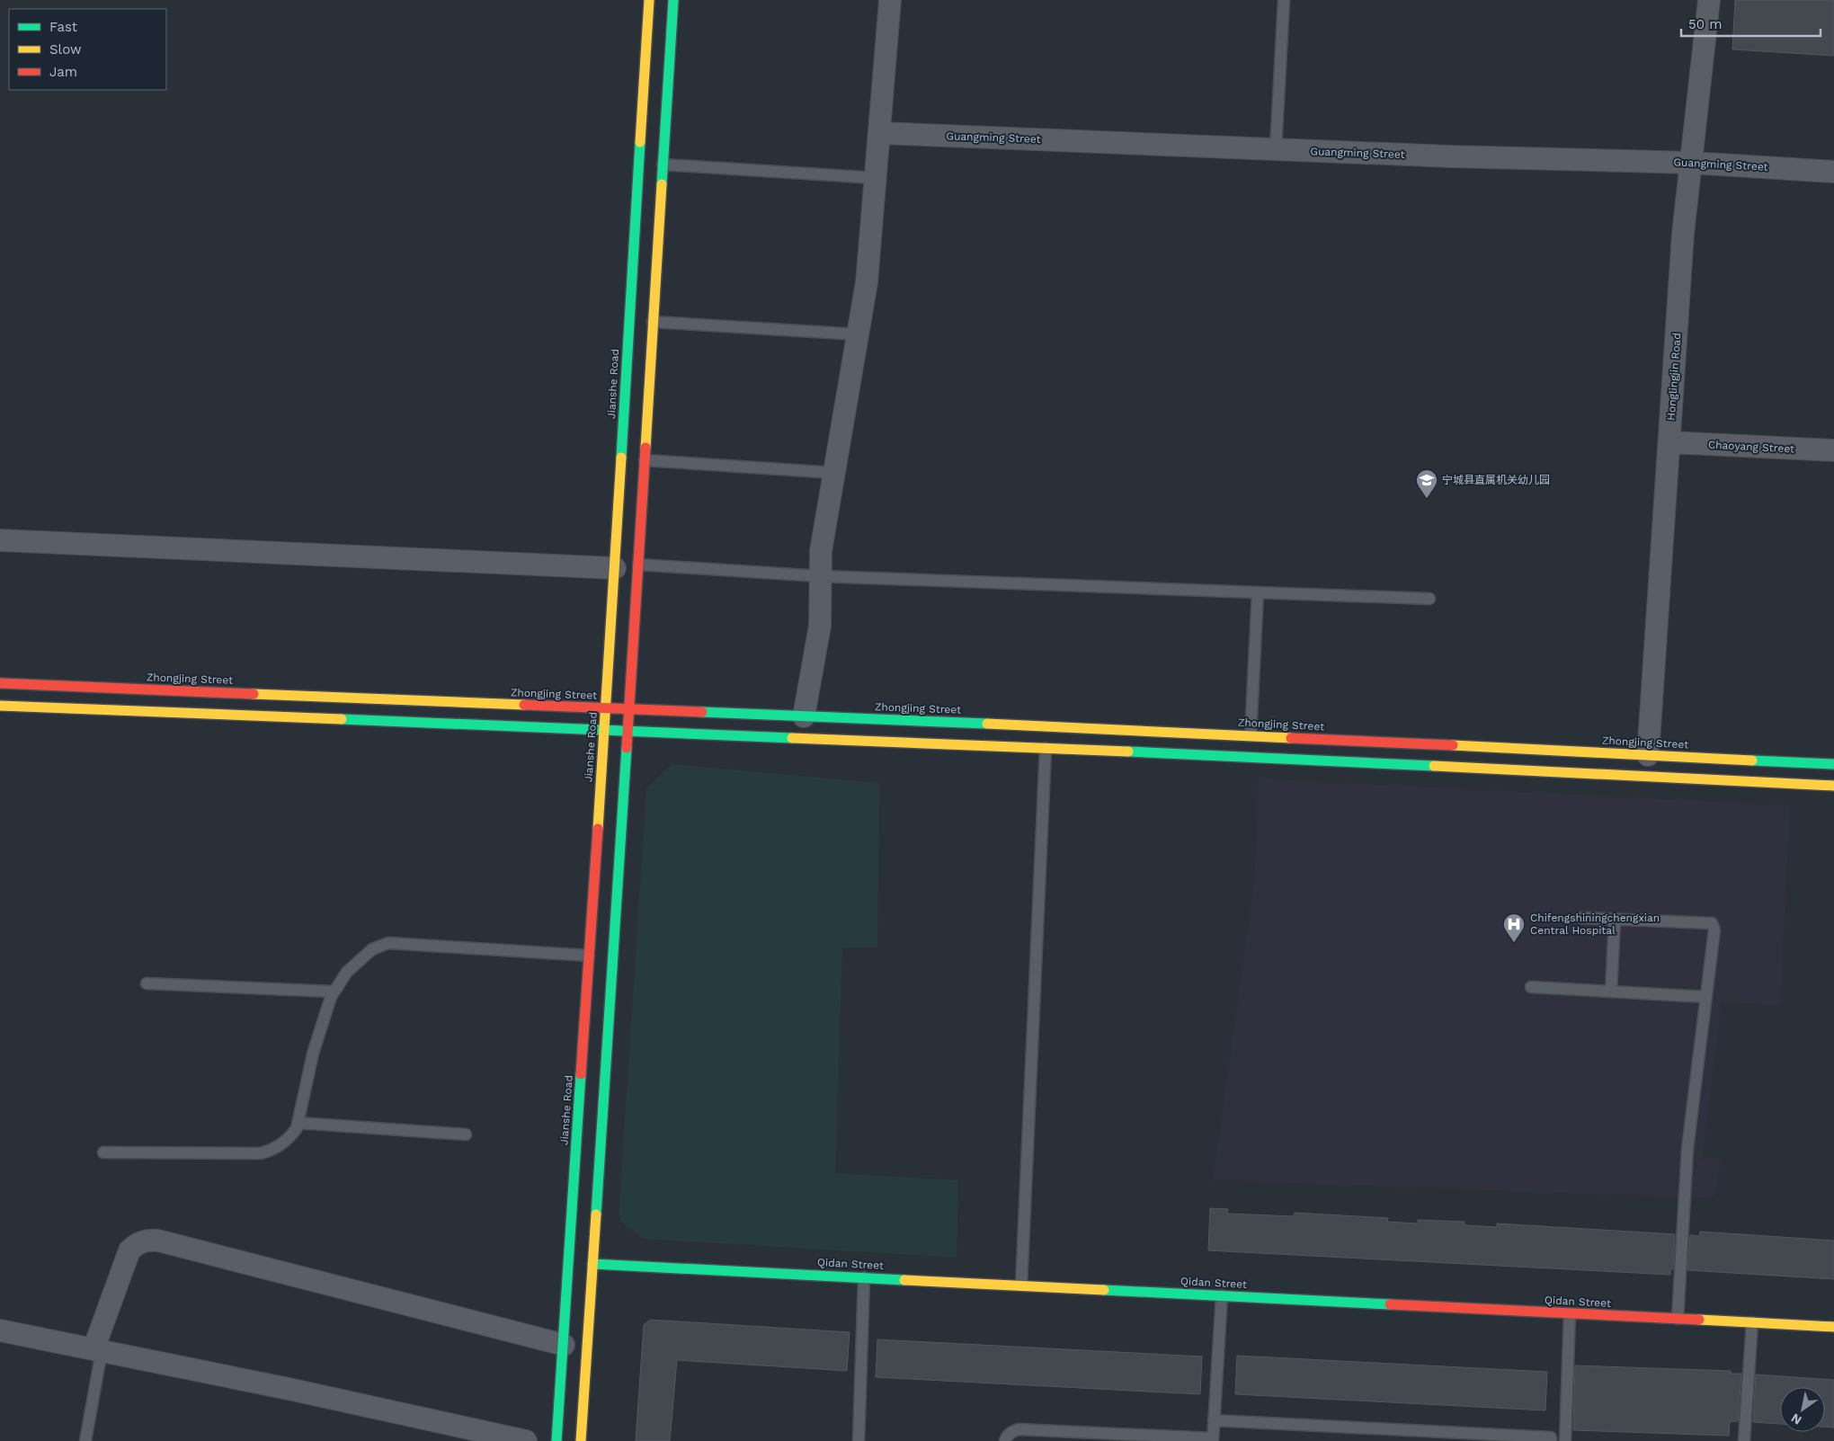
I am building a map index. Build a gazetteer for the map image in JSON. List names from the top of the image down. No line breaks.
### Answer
{"streets":{"main road":["Jianshe Road","Zhongjing Street","Qidan Street"],"street":["Guangming Street","Honglingjin Road","Chaoyang Street"]},"crossings":[["Guangming Street","Honglingjin Road"],["Honglingjin Road","Chaoyang Street"],["Honglingjin Road","Zhongjing Street"],["Jianshe Road","Zhongjing Street"]],"places":{"school or university":["宁城县直属机关幼儿园"],"hospital":["Chifengshiningchengxian Central Hospital"]},"legend":["Fast","Slow","Jam"],"scale_bar":"50 m","north":"bottom left"}
